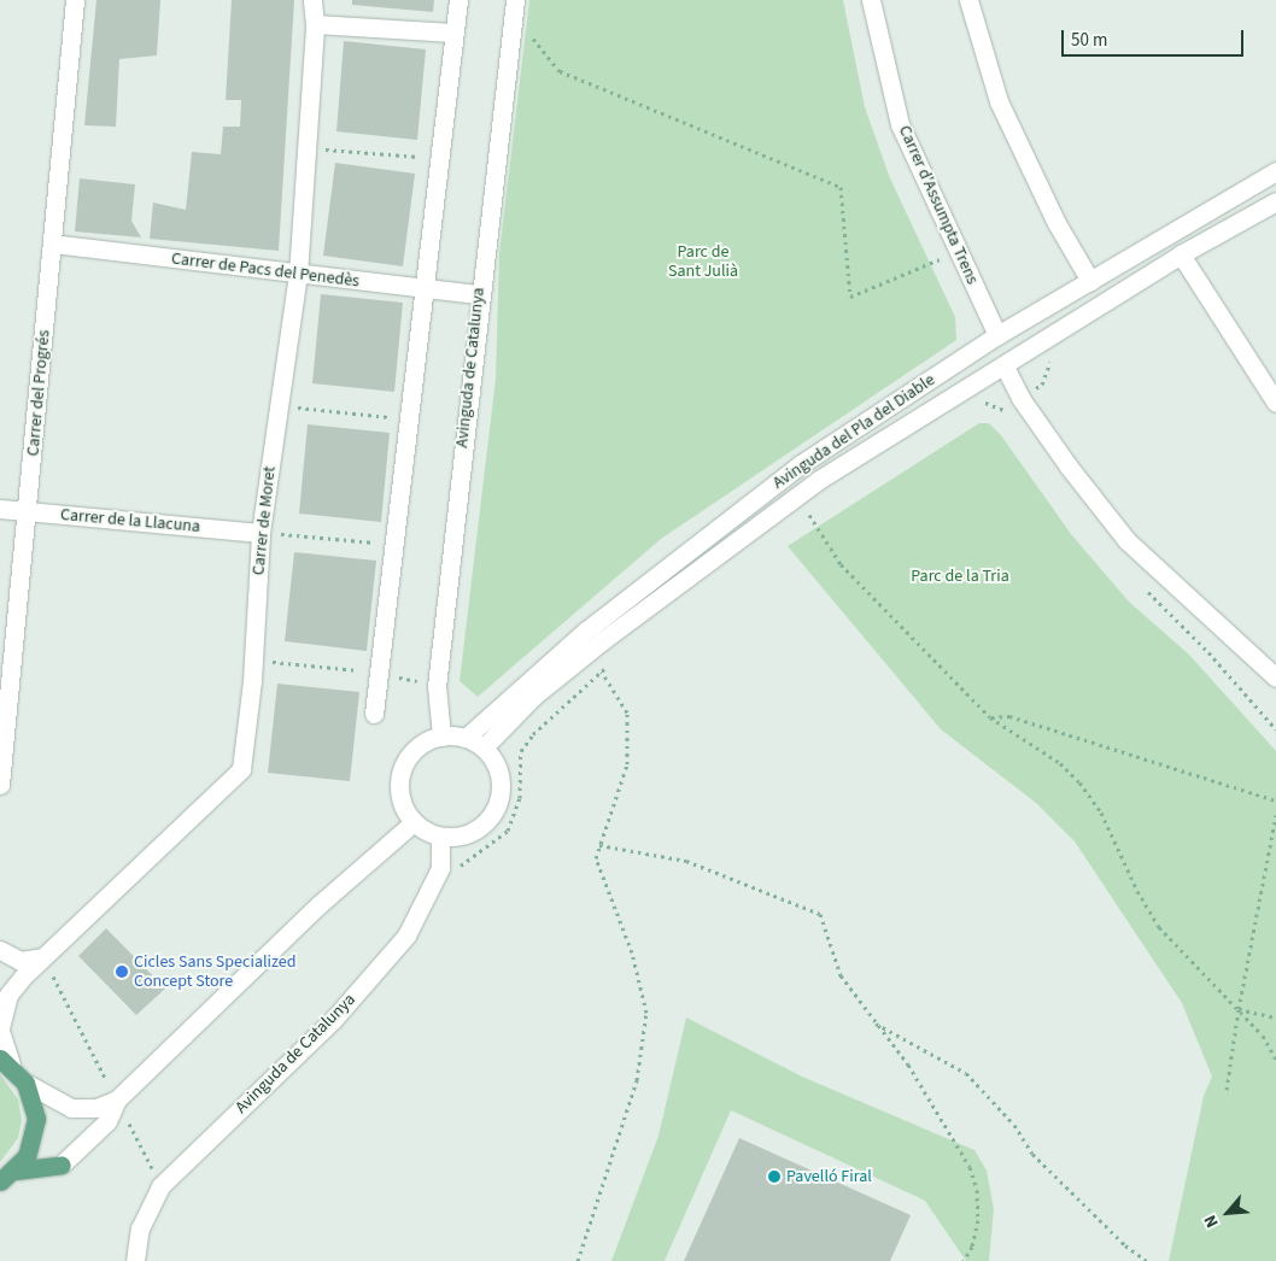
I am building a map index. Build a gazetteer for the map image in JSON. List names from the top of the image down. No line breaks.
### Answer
{"streets":{"street":["Carrer d'Assumpta Trens","Carrer de Pacs del Penedès","Avinguda de Catalunya","Carrer del Progrés","Avinguda del Pla del Diable","Carrer de la Llacuna","Carrer de Moret"]},"crossings":[["Carrer d'Assumpta Trens","Avinguda del Pla del Diable"],["Carrer de Pacs del Penedès","Avinguda de Catalunya"],["Carrer de Pacs del Penedès","Carrer del Progrés"],["Carrer de Pacs del Penedès","Carrer de Moret"],["Avinguda de Catalunya","Avinguda del Pla del Diable"],["Carrer del Progrés","Carrer de la Llacuna"],["Carrer de la Llacuna","Carrer de Moret"]],"parks":["Parc de Sant Julià","Parc de la Tria"],"places":["Cicles Sans Specialized Concept Store","Pavelló Firal"],"scale_bar":"50 m","north":"bottom left"}
